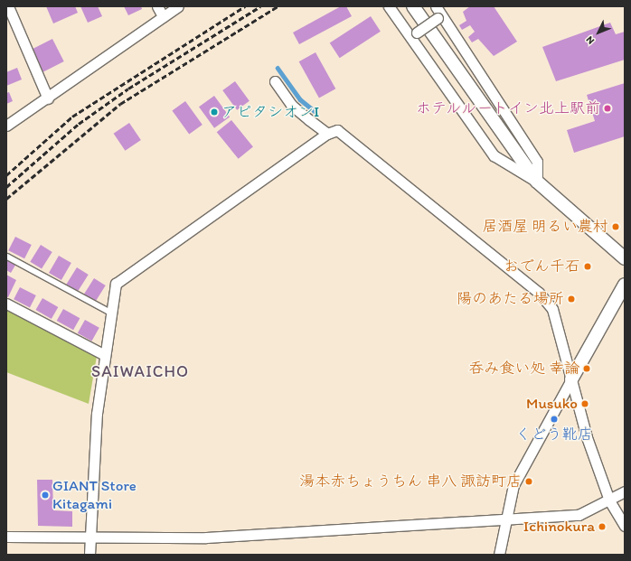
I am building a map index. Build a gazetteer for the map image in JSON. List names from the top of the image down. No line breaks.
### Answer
{"districts":["SAIWAICHO"],"places":["ホテルルートイン北上駅前","アピタシオンI","居酒屋 明るい農村","おでん千石","陽のあたる場所","呑み食い処 幸論","Musuko","くどう靴店","湯本赤ちょうちん 串八 諏訪町店","GIANT Store Kitagami","Ichinokura"],"north":"bottom left"}
